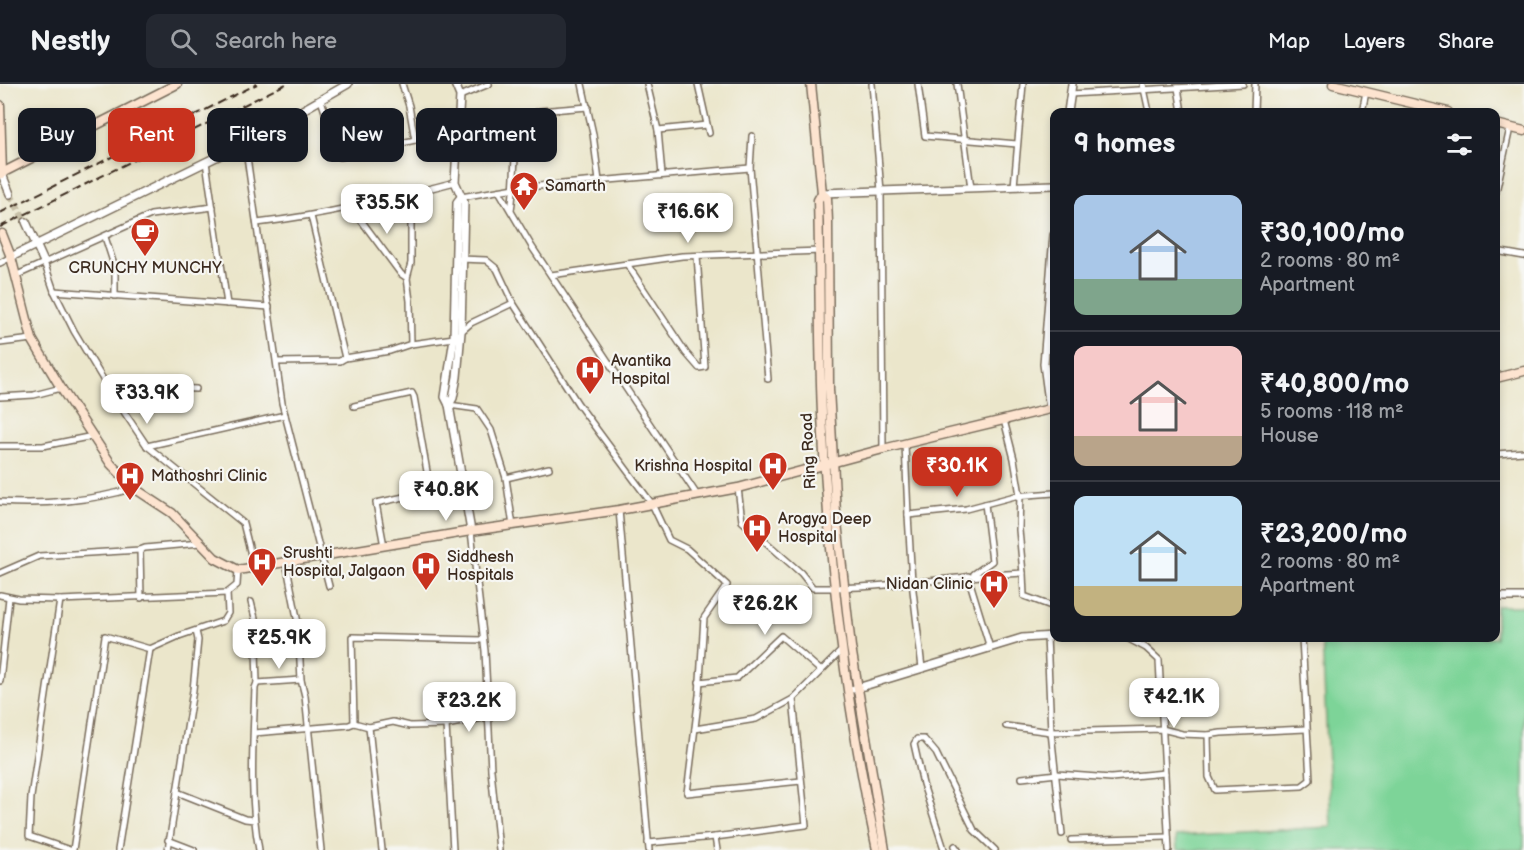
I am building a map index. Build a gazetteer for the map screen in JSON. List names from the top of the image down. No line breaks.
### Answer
{"streets":{"main road":["Ring Road"]},"places":{"temple":["Samarth"],"cafe":["CRUNCHY MUNCHY"],"hospital":["Avantika Hospital","Krishna Hospital","Mathoshri Clinic","Arogya Deep Hospital","Srushti Hospital, Jalgaon","Siddhesh Hospitals","Nidan Clinic"]},"page":{"header":"Nestly","search":"Search here","nav":["Map","Layers","Share"],"chip":["Buy","Rent","Filters","New","Apartment"],"heading":"9 homes","list":[{"name":"₹30,100/mo","note":"2 rooms · 80 m² · Apartment"},{"name":"₹40,800/mo","note":"5 rooms · 118 m² · House"},{"name":"₹23,200/mo","note":"2 rooms · 80 m² · Apartment"}],"price":["₹35.5K","₹16.6K","₹33.9K","₹30.1K","₹40.8K","₹26.2K","₹25.9K","₹42.1K","₹23.2K"]}}
